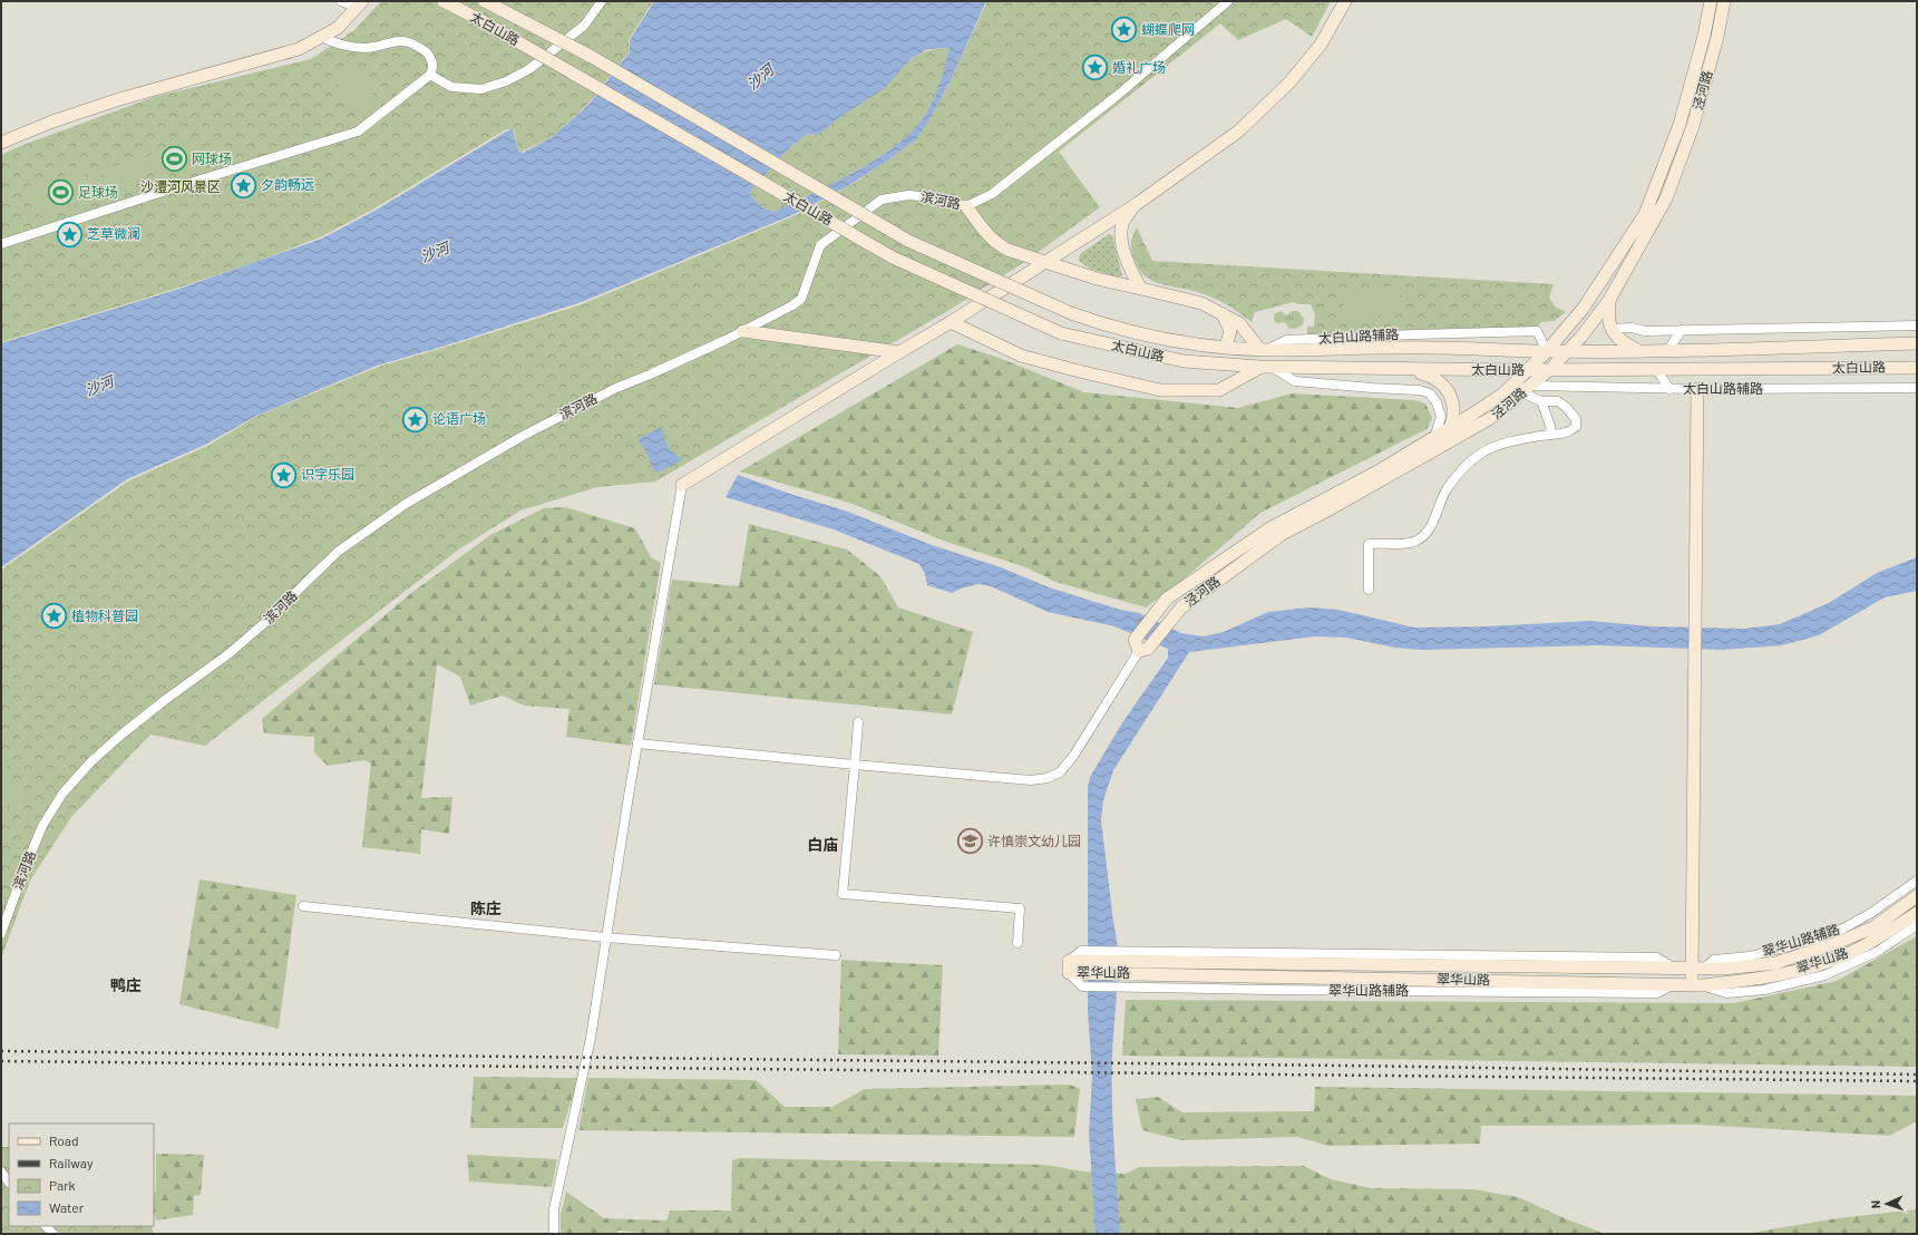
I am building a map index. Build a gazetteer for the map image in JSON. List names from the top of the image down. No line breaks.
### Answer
{"streets":{"street":["太白山路","泾河路","滨河路","太白山路辅路","翠华山路辅路","翠华山路"]},"crossings":[["太白山路","泾河路"],["太白山路","太白山路辅路"],["泾河路","太白山路辅路"],["翠华山路辅路","翠华山路"]],"districts":["白庙","陈庄","鸭庄"],"water":["沙河"],"parks":["沙澧河风景区"],"places":{"place":["蝴蝶爬网","婚礼广场","夕韵畅远","芝草微澜","论语广场","识字乐园","植物科普园"],"sports":["网球场","足球场"],"school or university":["许慎崇文幼儿园"]},"legend":["Road","Railway","Park","Water"],"north":"left"}
